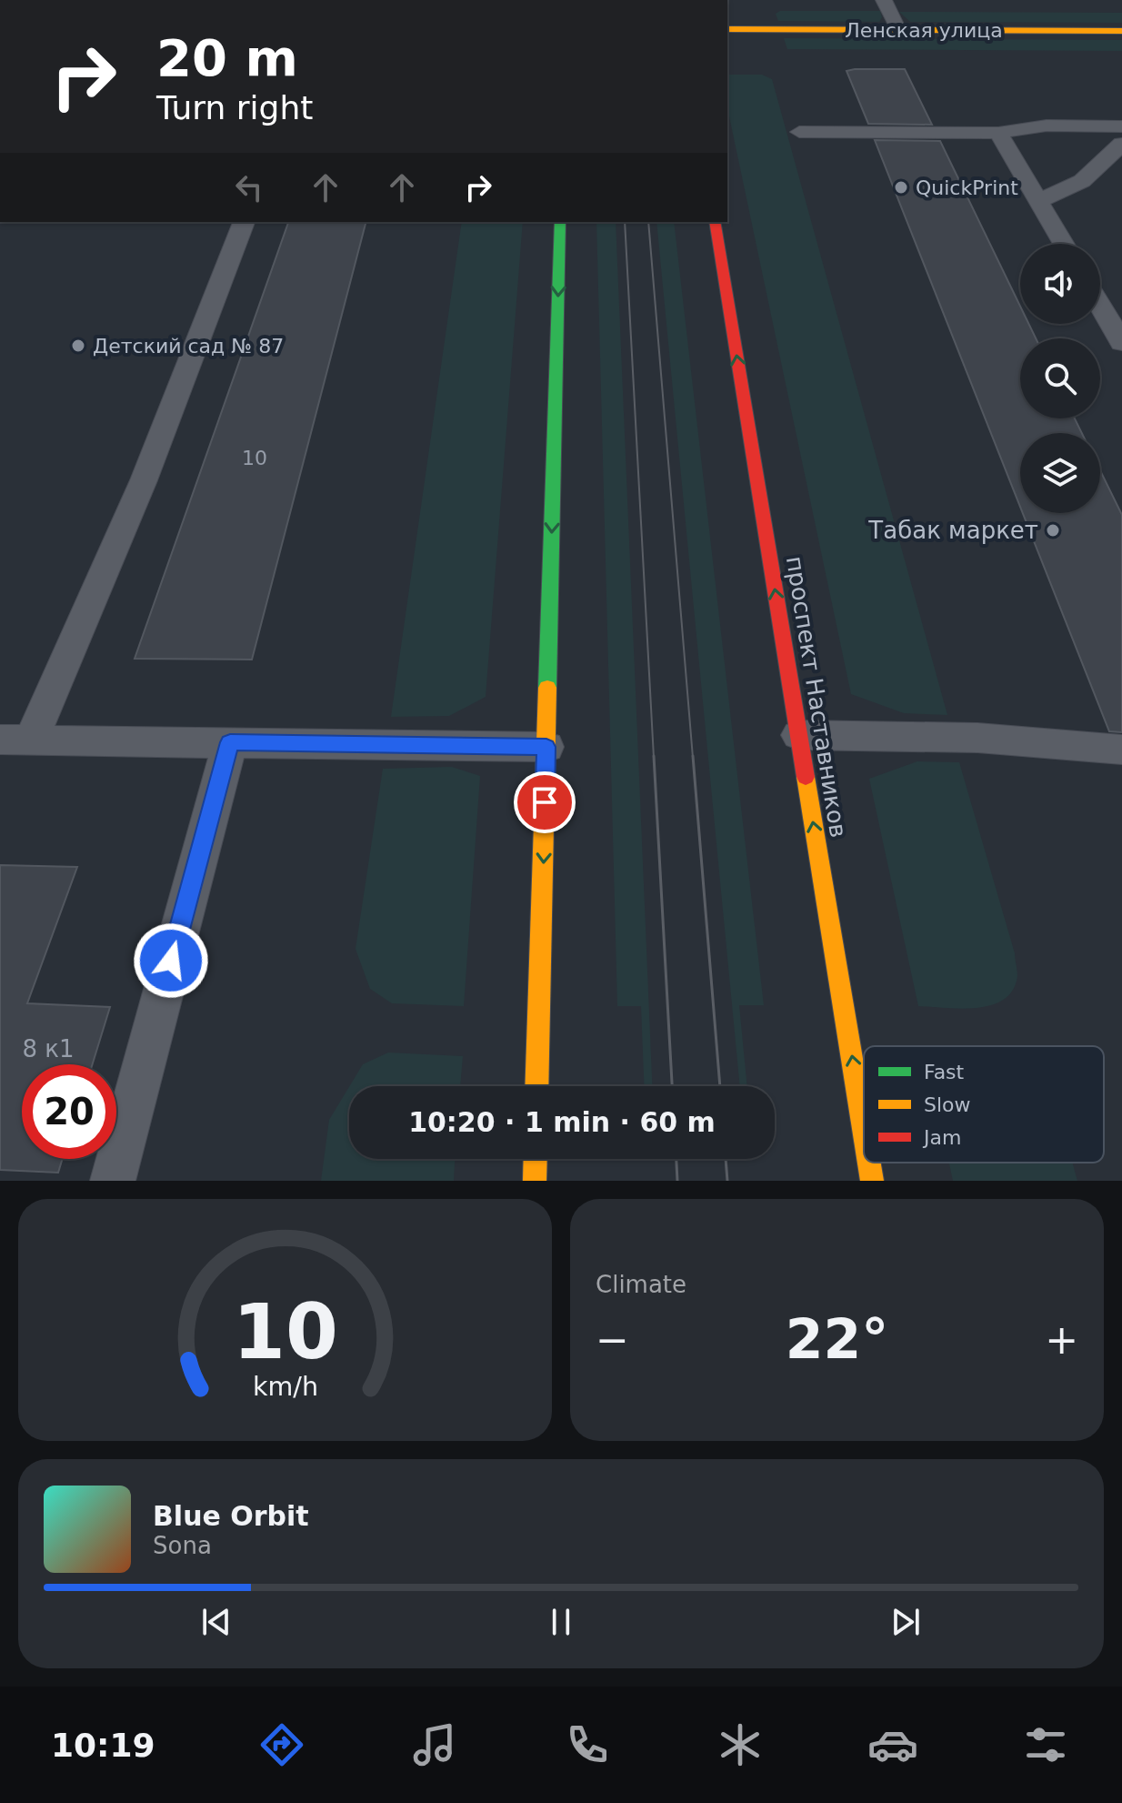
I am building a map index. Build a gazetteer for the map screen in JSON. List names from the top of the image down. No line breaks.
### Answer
{"streets":{"main road":["Ленская улица","проспект Наставников"]},"one_way":["проспект Наставников"],"places":["QuickPrint","Детский сад № 87","Табак маркет"],"house_numbers":["10","8 к1"],"legend":["Fast","Slow","Jam"],"page":{"turn":["20 m","Turn right"],"limit":"20","trip":"10:20 · 1 min · 60 m","tile":"Climate","heat":["−","22°","+"],"song":["Blue Orbit","Sona"],"tabs":"10:19","gauge":["10","km/h"]}}
